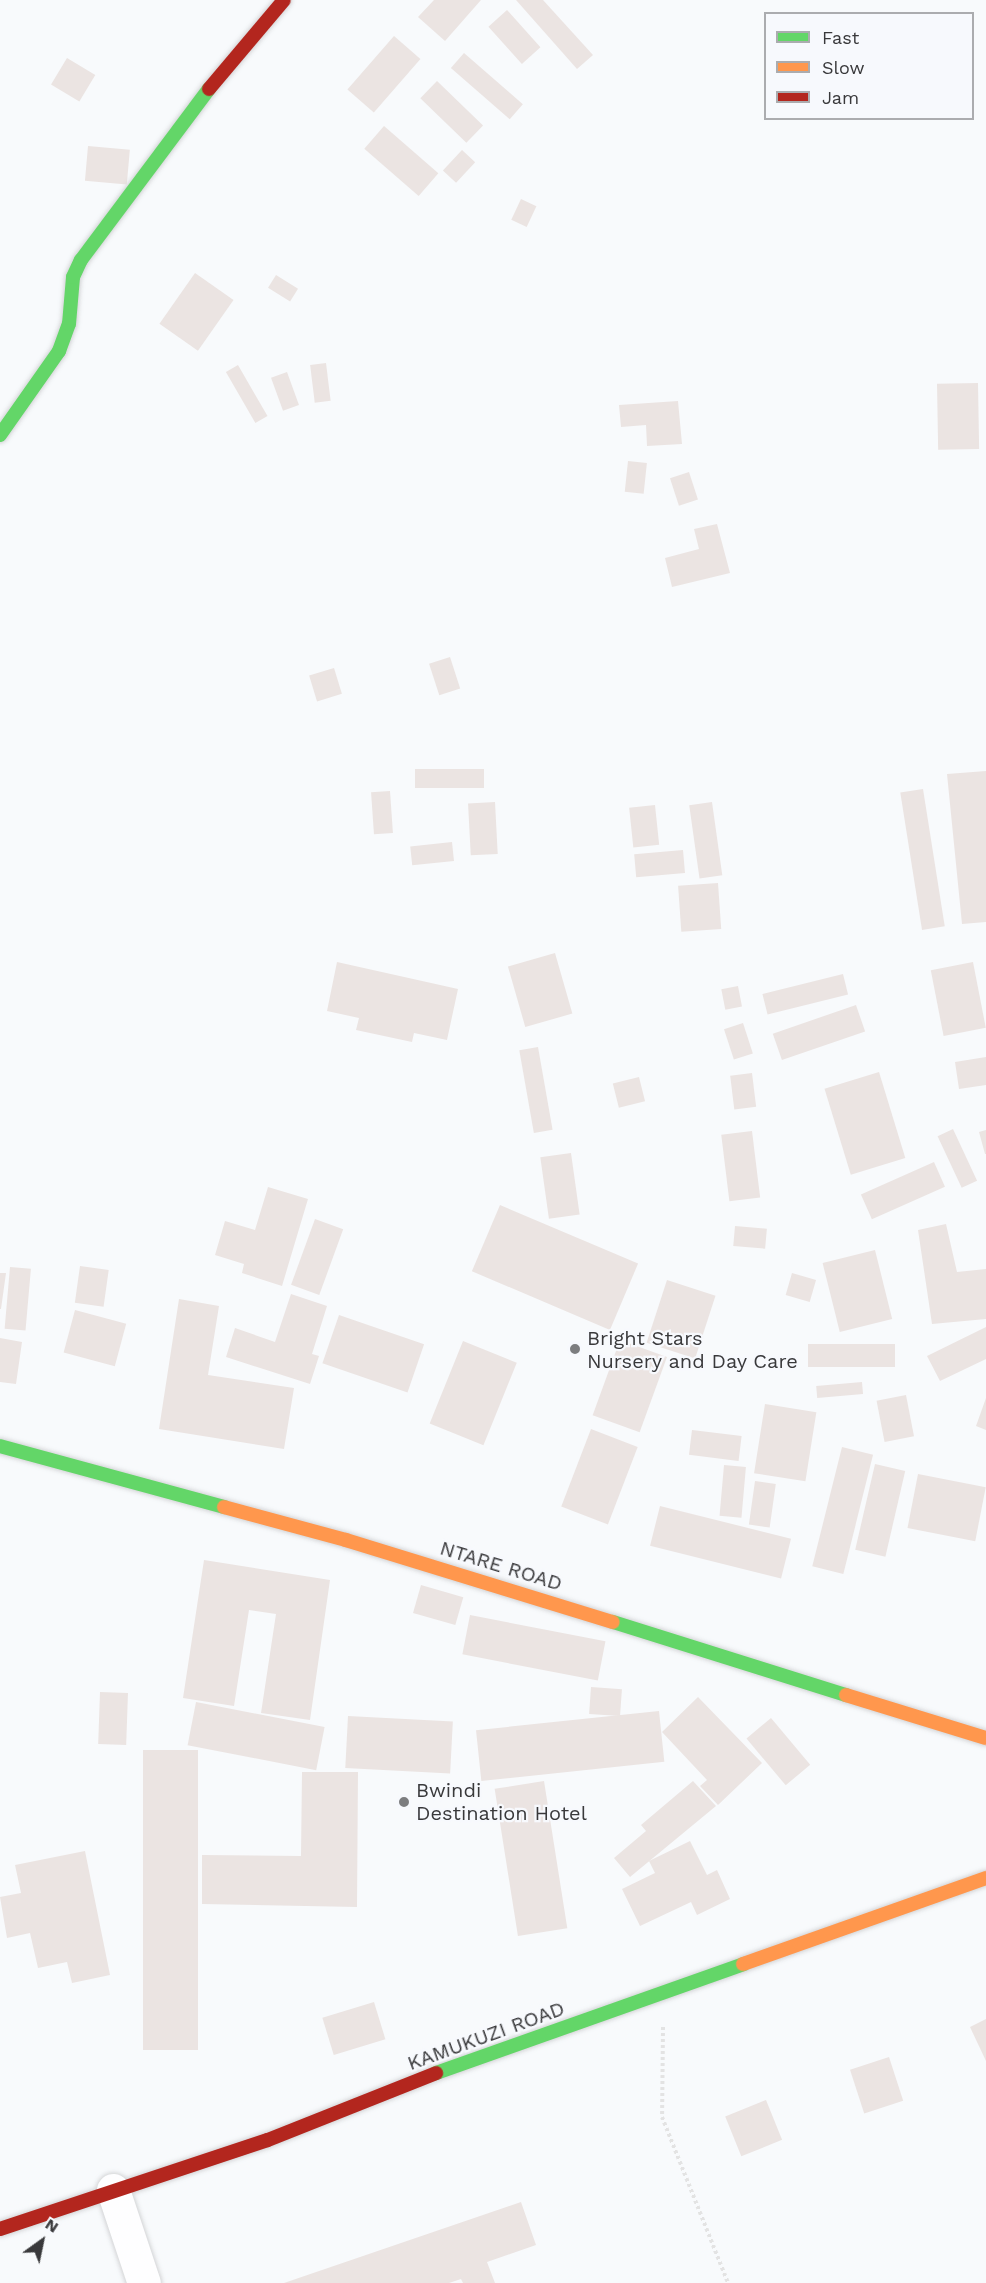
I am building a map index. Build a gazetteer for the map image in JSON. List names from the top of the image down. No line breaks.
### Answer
{"streets":{"street":["NTARE ROAD","KAMUKUZI ROAD"]},"places":["Bright Stars Nursery and Day Care","Bwindi Destination Hotel"],"legend":["Fast","Slow","Jam"],"north":"top right"}
